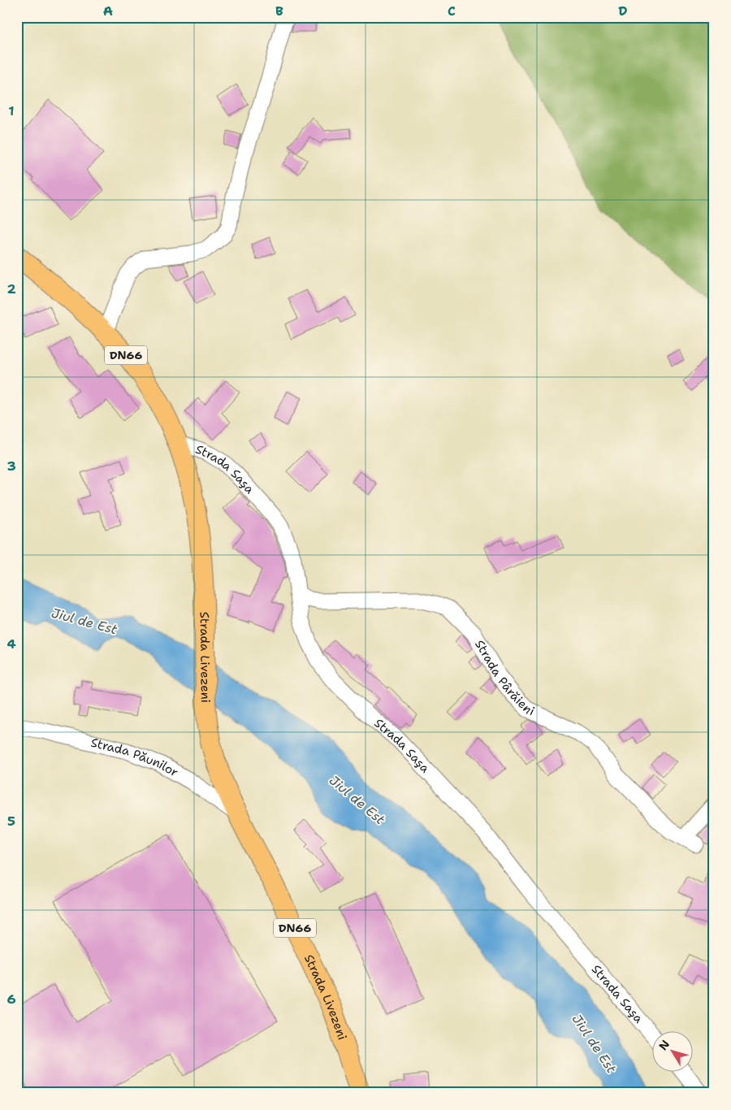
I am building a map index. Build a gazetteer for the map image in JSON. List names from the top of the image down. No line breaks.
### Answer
{"streets":{"main road":["DN66","Strada Livezeni"],"street":["Strada Saşa","Strada Pârăieni","Strada Păunilor"]},"crossings":[["Strada Saşa","Strada Livezeni"],["Strada Saşa","Strada Pârăieni"],["Strada Livezeni","Strada Păunilor"]],"water":["Jiul de Est"],"north":"top left","grid":{"columns":["A","B","C","D"],"rows":["1","2","3","4","5","6"]}}
